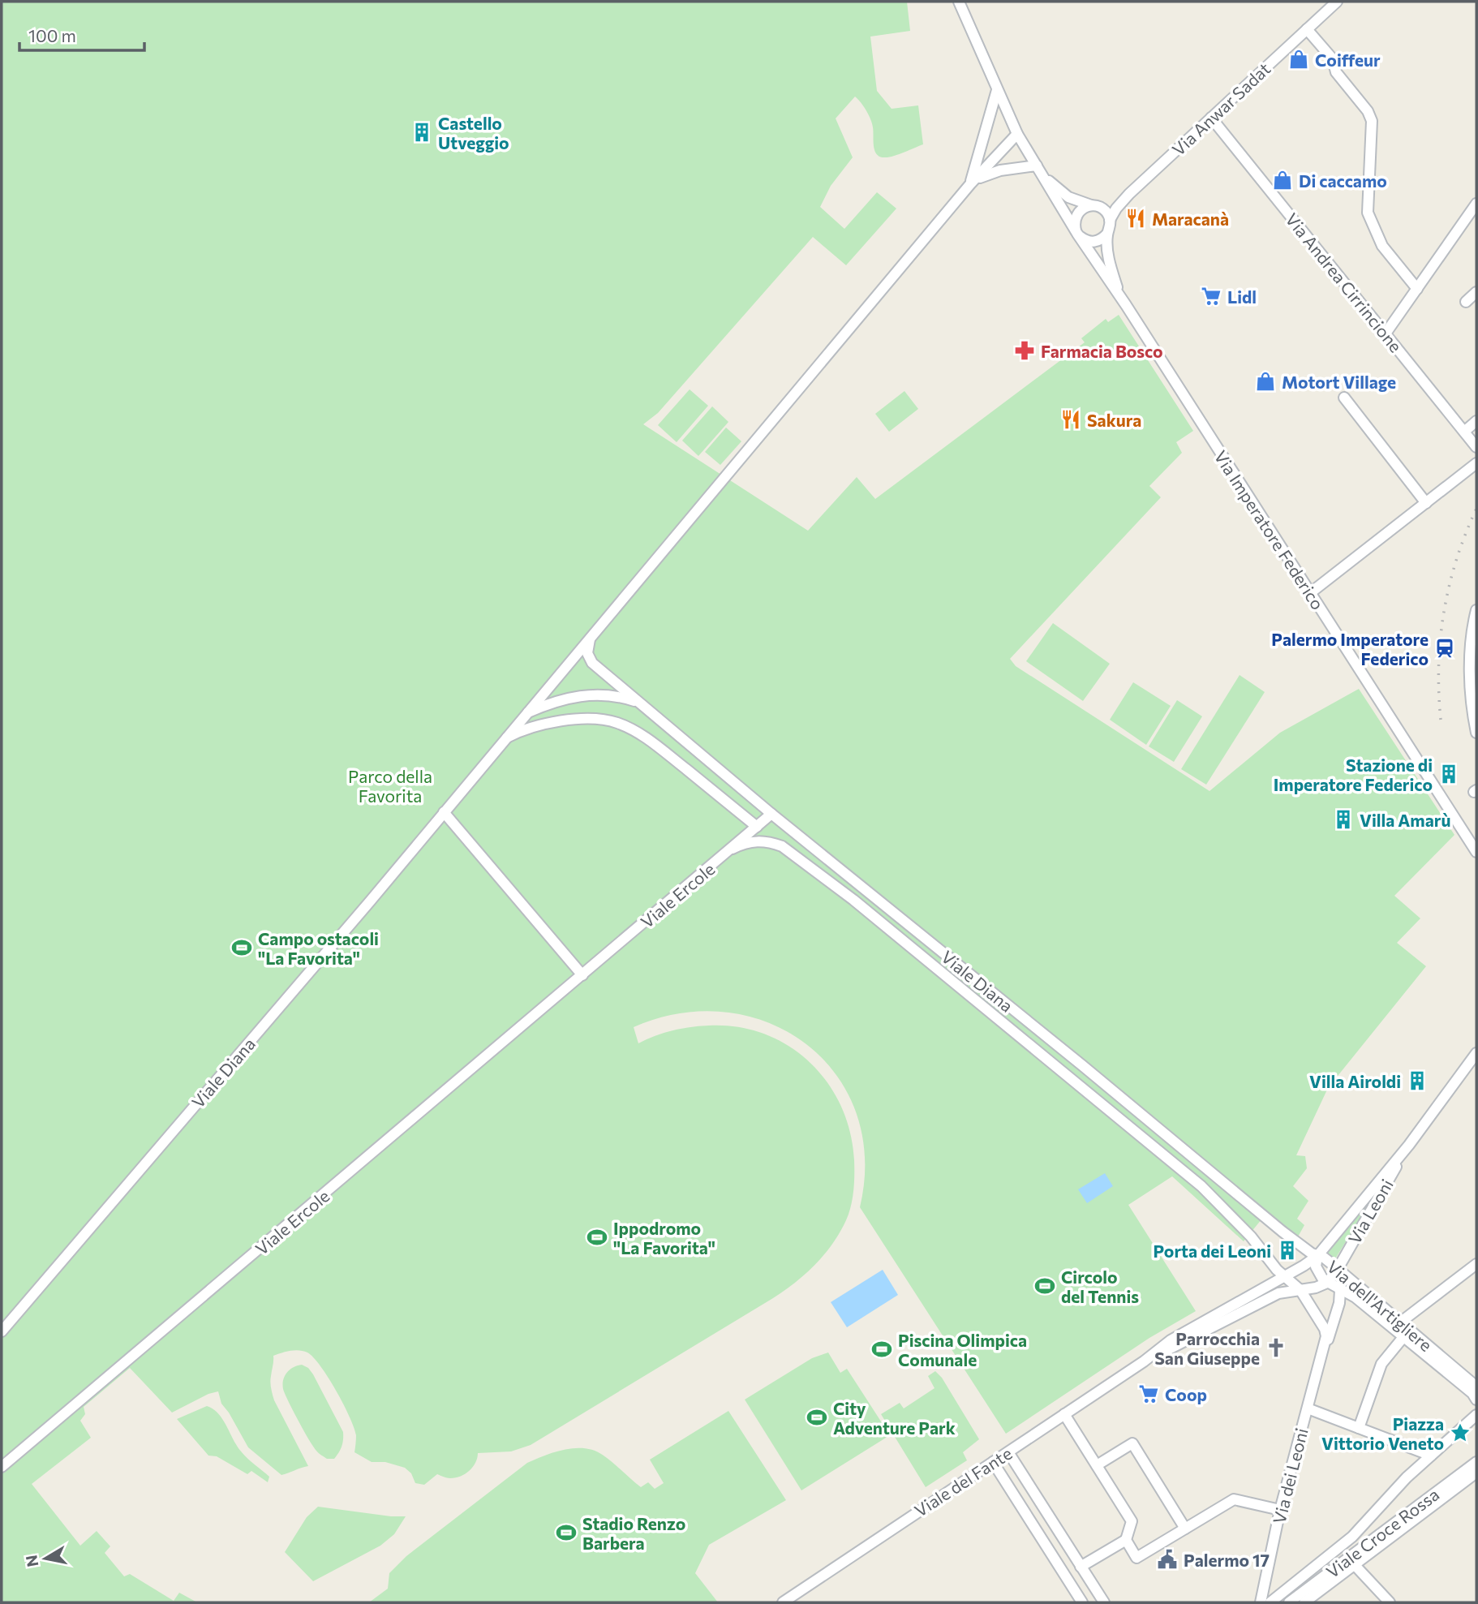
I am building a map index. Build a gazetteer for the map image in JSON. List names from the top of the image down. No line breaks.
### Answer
{"streets":{"street":["Via Anwar Sadat","Via Andrea Cirrincione","Via Imperatore Federico","Viale Ercole","Viale Diana","Via Leoni","Via dell'Artigliere","Via dei Leoni","Viale del Fante","Viale Croce Rossa"]},"crossings":[["Via Anwar Sadat","Via Andrea Cirrincione"],["Viale Ercole","Viale Diana"],["Viale Diana","Via Leoni"],["Viale Diana","Via dell'Artigliere"],["Viale Diana","Via dei Leoni"],["Viale Diana","Viale del Fante"],["Via Leoni","Via dell'Artigliere"],["Via Leoni","Viale del Fante"],["Via dell'Artigliere","Via dei Leoni"]],"parks":["Parco della Favorita"],"places":{"shop":["Coiffeur","Di caccamo","Motort Village"],"building":["Castello Utveggio","Stazione di Imperatore Federico","Villa Amarù","Villa Airoldi","Porta dei Leoni"],"restaurant":["Maracanà","Sakura"],"supermarket":["Lidl","Coop"],"pharmacy":["Farmacia Bosco"],"station":["Palermo Imperatore Federico"],"sports":["Campo ostacoli \"La Favorita\"","Ippodromo \"La Favorita\"","Circolo del Tennis","Piscina Olimpica Comunale","City Adventure Park","Stadio Renzo Barbera"],"church":["Parrocchia San Giuseppe"],"place":["Piazza Vittorio Veneto"],"public building":["Palermo 17"]},"scale_bar":"100 m","north":"left"}
